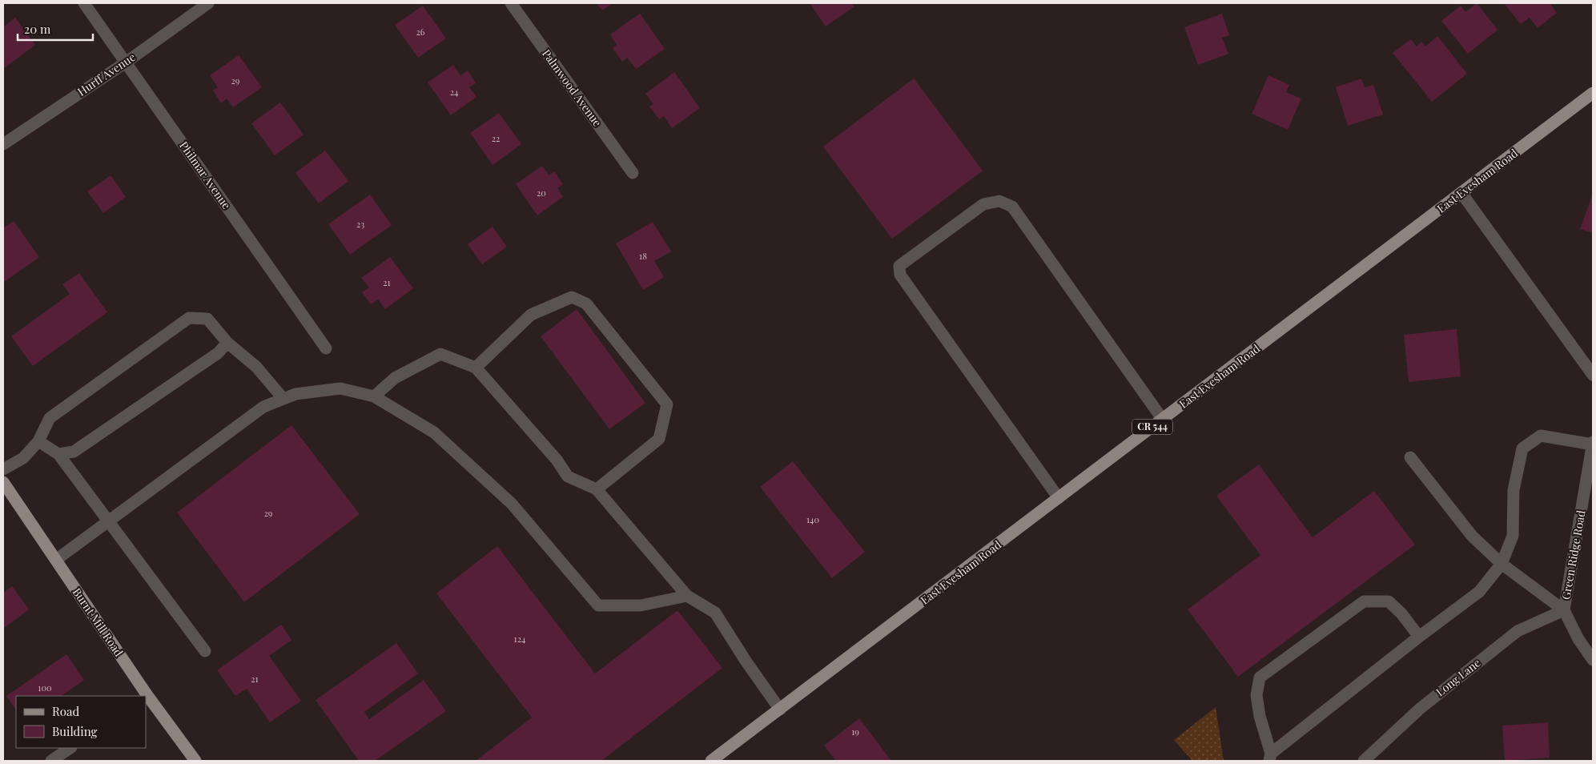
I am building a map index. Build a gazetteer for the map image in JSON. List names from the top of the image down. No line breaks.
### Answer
{"streets":{"main road":["East Evesham Road","CR 544","Burnt Mill Road"],"street":["Hurff Avenue","Palmwood Avenue","Philmar Avenue","Green Ridge Road","Long Lane"]},"crossings":[["Hurff Avenue","Philmar Avenue"],["Green Ridge Road","Long Lane"]],"house_numbers":["26","29","24","22","20","23","18","21","29","140","124","21","100","19"],"legend":["Road","Building"],"scale_bar":"20 m"}
